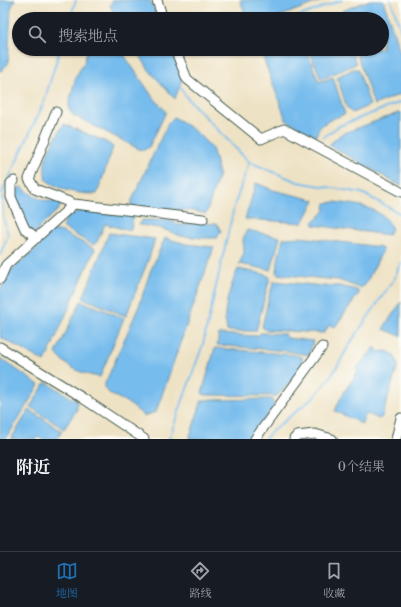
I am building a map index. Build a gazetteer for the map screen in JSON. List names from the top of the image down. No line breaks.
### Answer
{"page":{"search":"搜索地点","heading":["附近","0个结果"],"nav":["地图","路线","收藏"]}}
